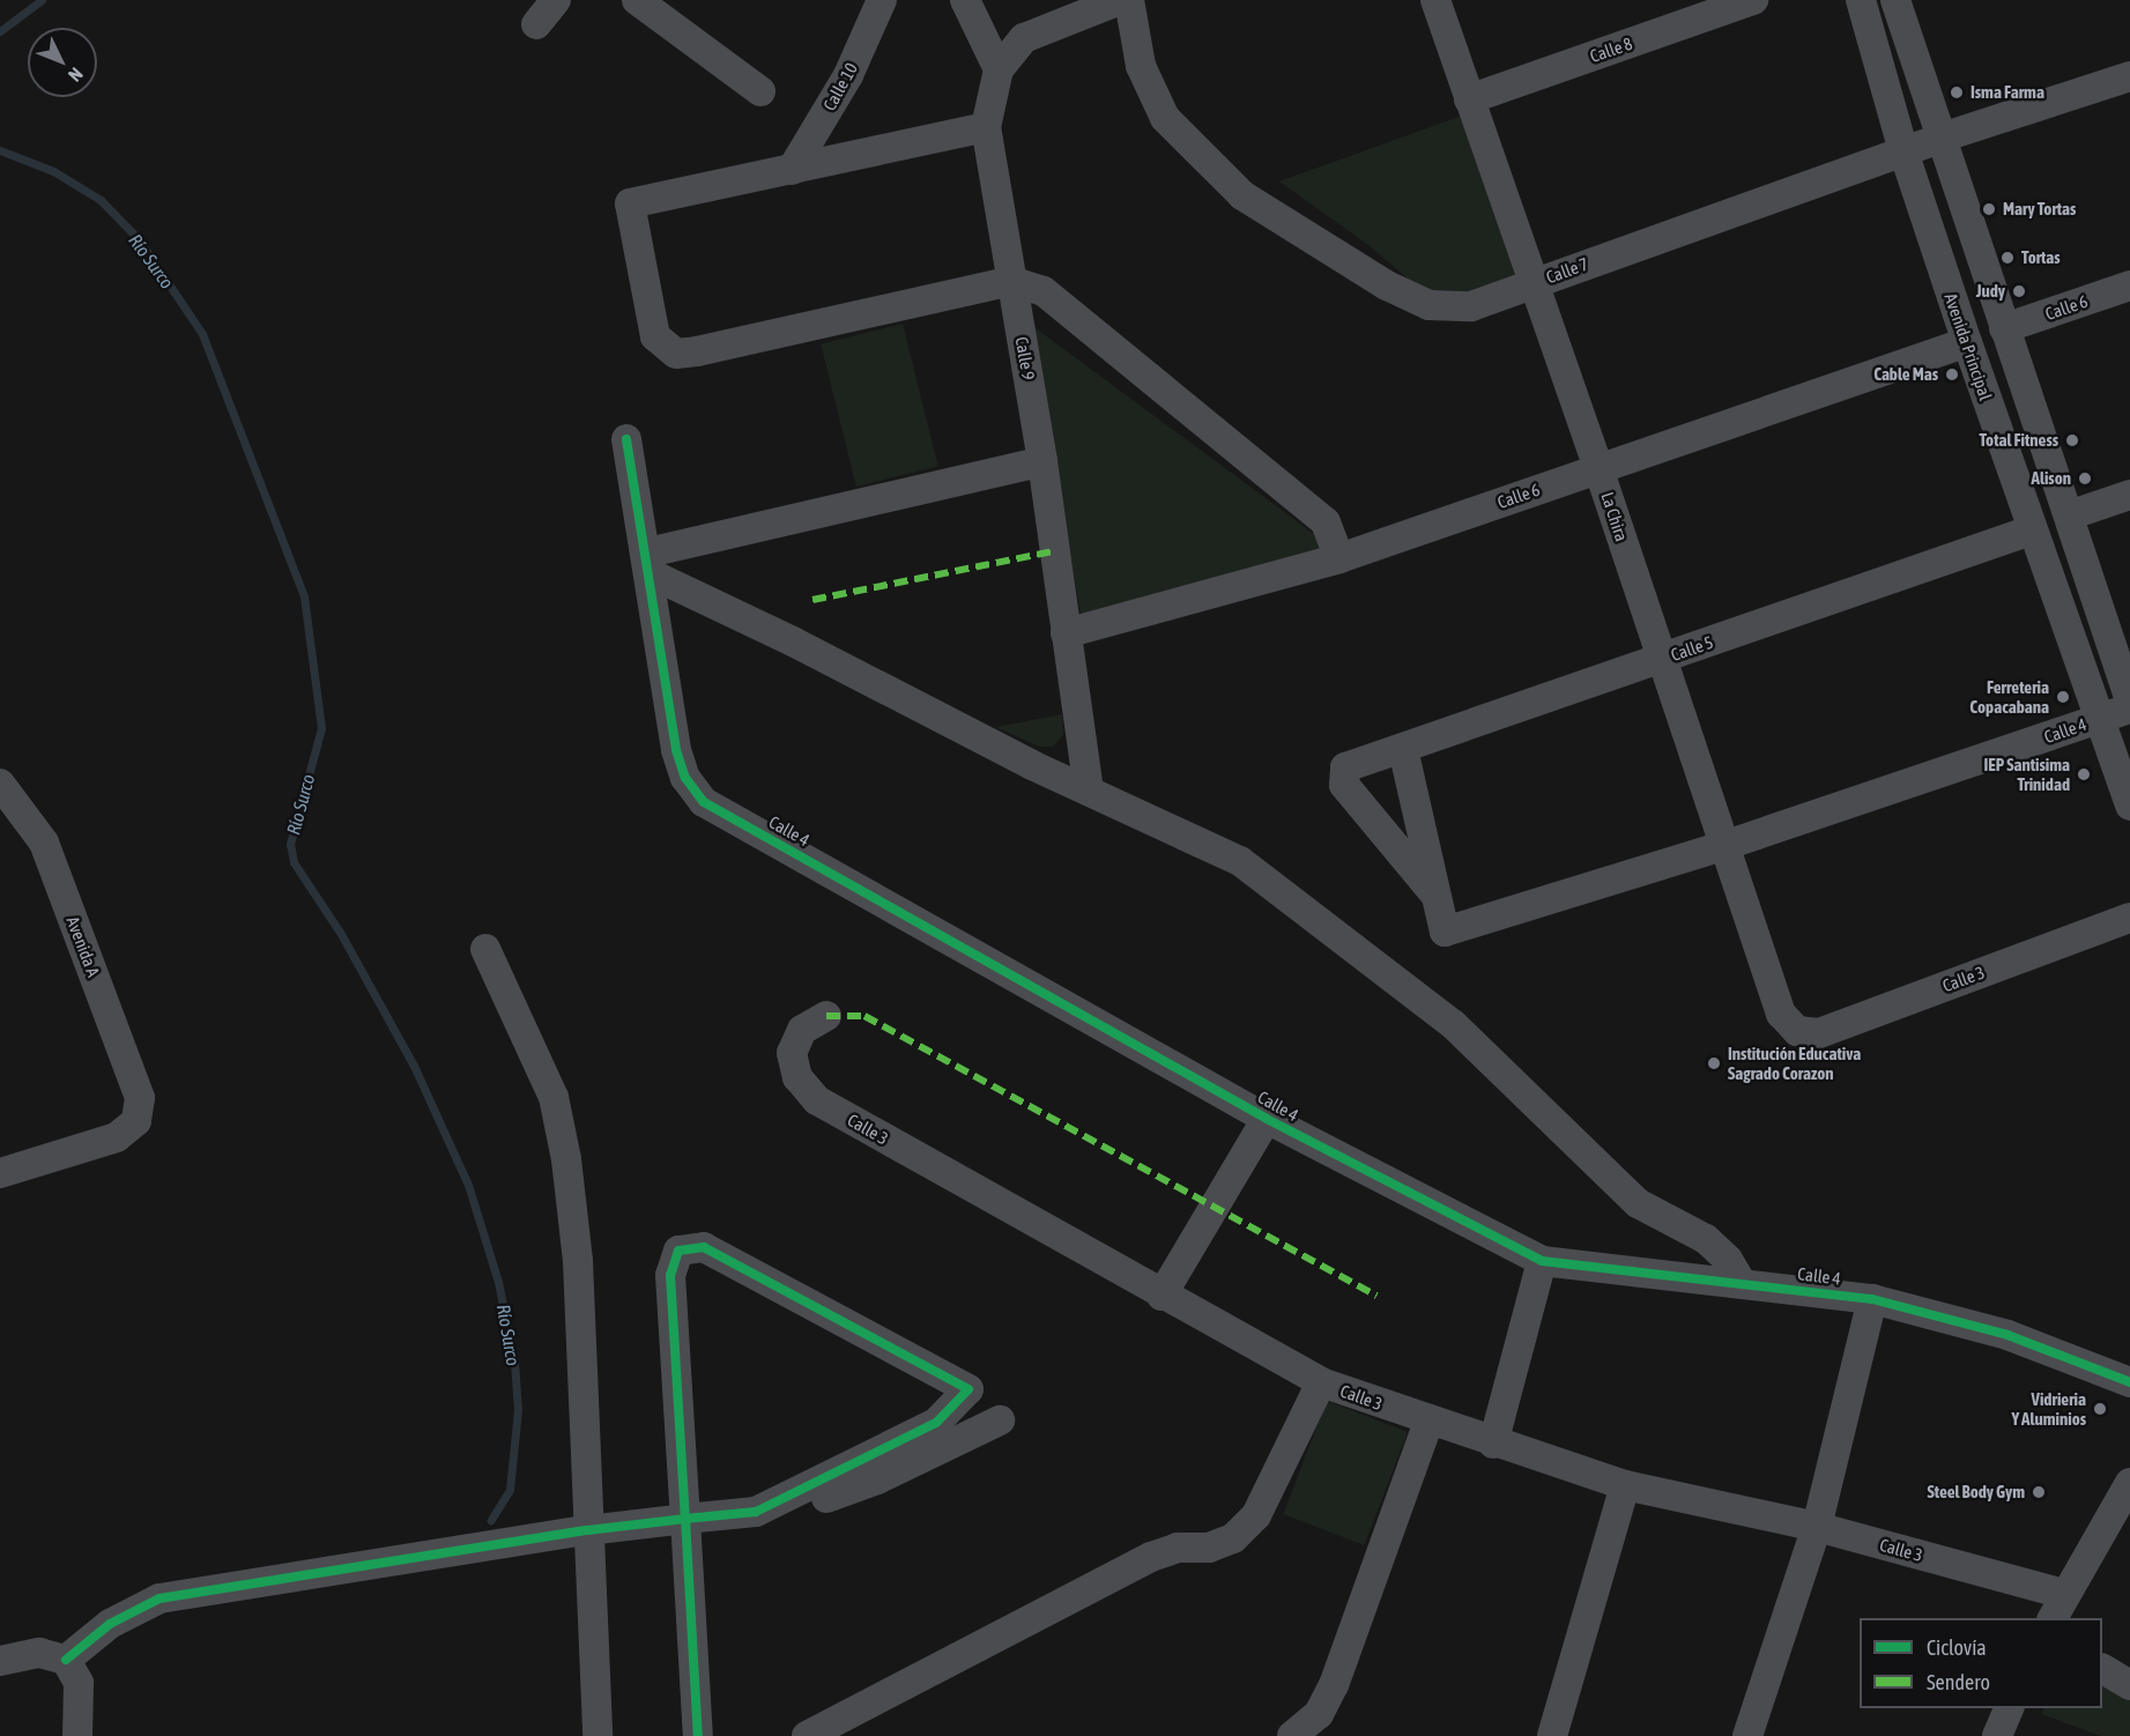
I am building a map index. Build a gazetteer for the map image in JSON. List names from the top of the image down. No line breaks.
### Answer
{"streets":{"street":["Calle 8","Calle 10","Calle 7","Calle 6","Avenida Principal","Calle 9","La Chira","Calle 5","Calle 4","Avenida A","Calle 3"]},"crossings":[["Calle 8","La Chira"],["Calle 7","Avenida Principal"],["Calle 7","La Chira"],["Calle 6","Avenida Principal"],["Calle 6","Calle 9"],["Calle 6","La Chira"],["Avenida Principal","Calle 5"],["Avenida Principal","Calle 4"],["La Chira","Calle 5"],["La Chira","Calle 4"],["La Chira","Calle 3"],["Calle 5","Calle 4"]],"water":["Río Surco"],"places":["Isma Farma","Mary Tortas","Tortas","Judy","Cable Mas","Total Fitness","Alison","Ferreteria Copacabana","IEP Santisima Trinidad","Institución Educativa Sagrado Corazon","Vidrieria Y Aluminios","Steel Body Gym"],"legend":["Ciclovía","Sendero"],"north":"bottom right"}
